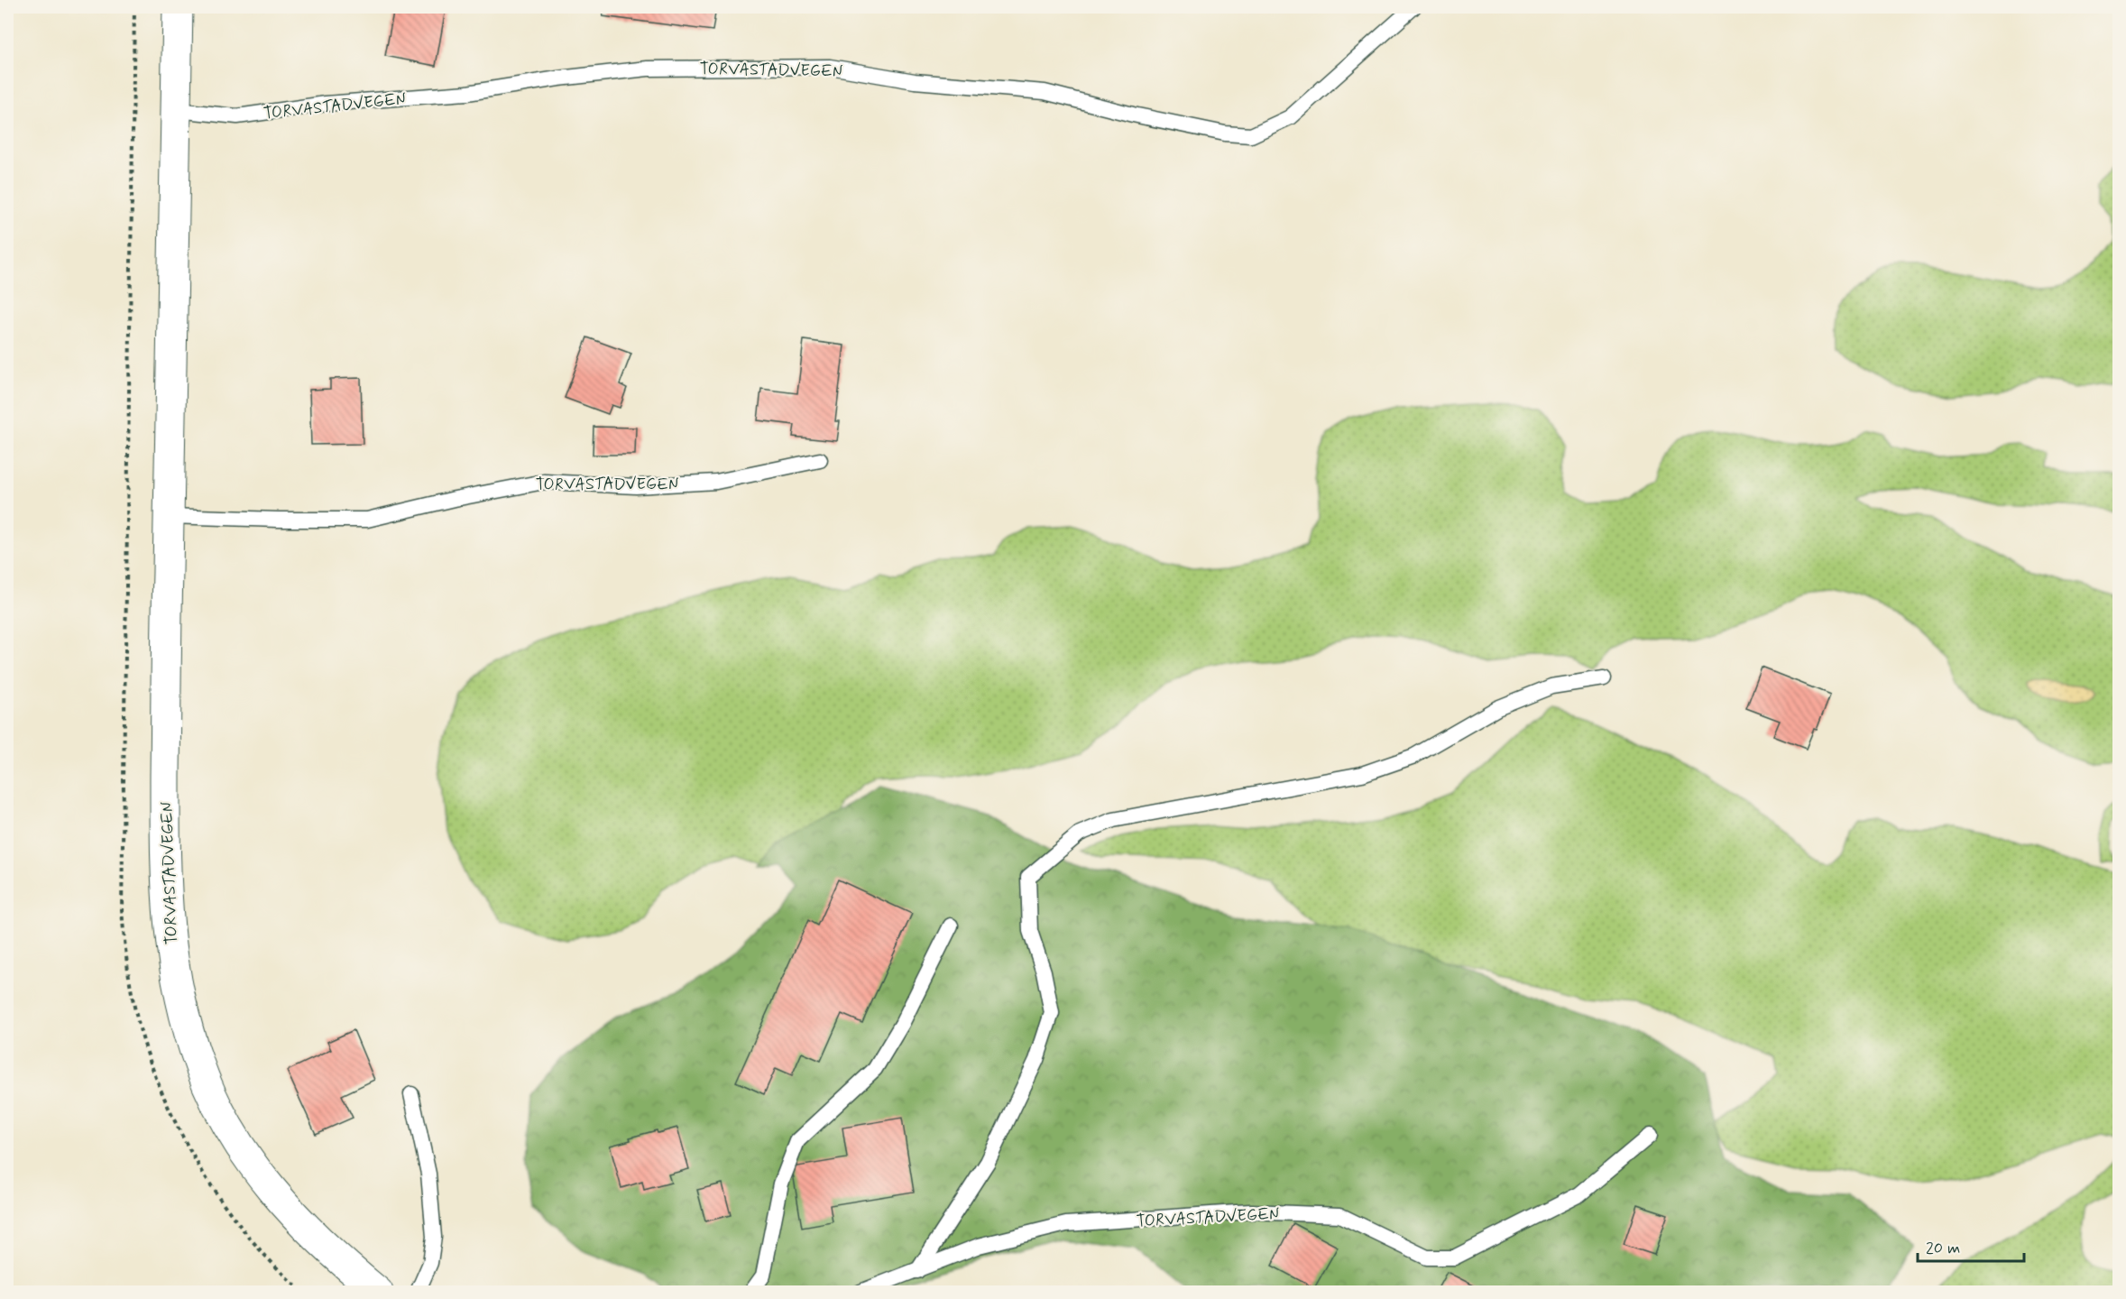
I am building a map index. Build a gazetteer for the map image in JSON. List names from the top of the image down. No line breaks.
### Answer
{"streets":{"main road":["TORVASTADVEGEN"]},"scale_bar":"20 m"}
